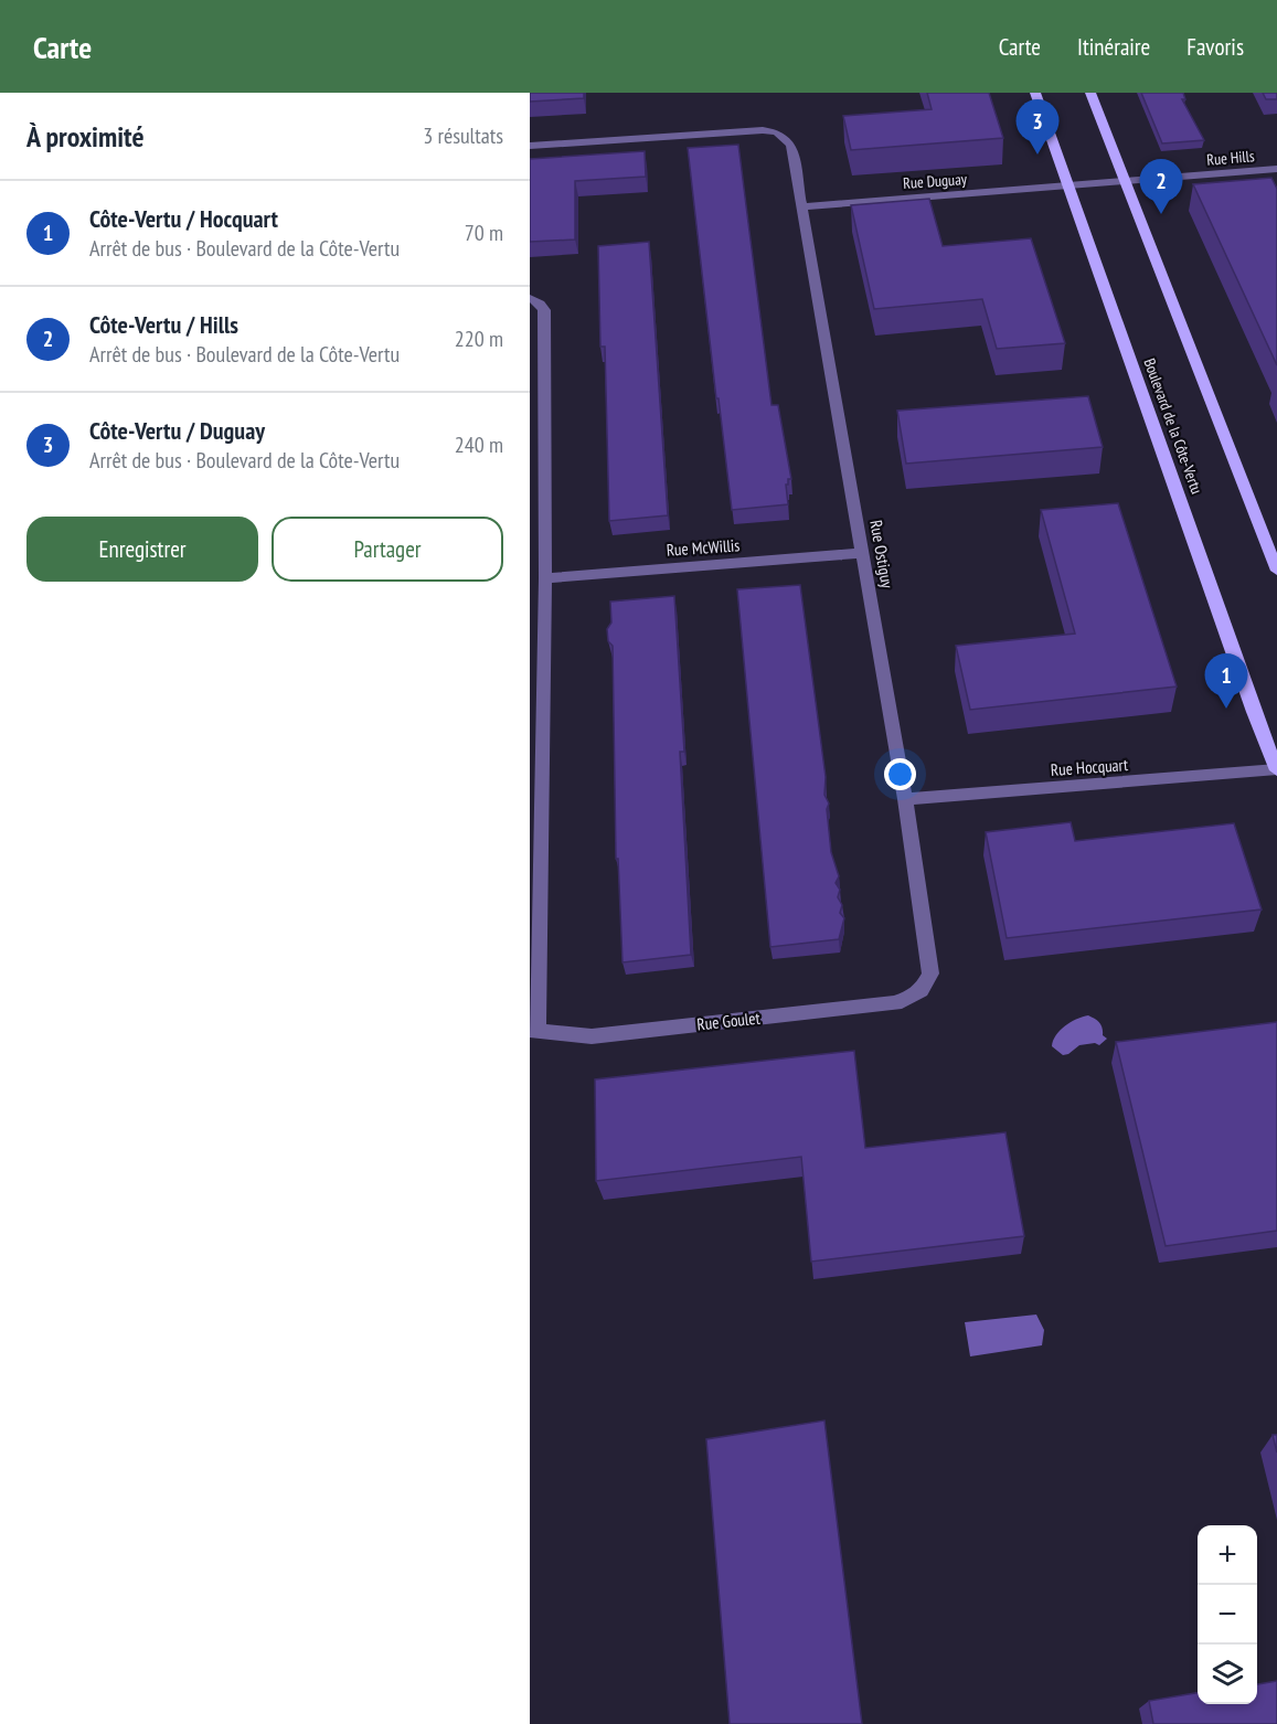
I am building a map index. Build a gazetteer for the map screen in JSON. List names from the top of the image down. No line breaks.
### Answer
{"streets":{"main road":["Boulevard de la Côte-Vertu"],"street":["Rue Hills","Rue Duguay","Rue McWillis","Rue Ostiguy","Rue Hocquart","Rue Goulet"]},"crossings":[["Rue Hills","Rue Duguay"],["Rue Hills","Boulevard de la Côte-Vertu"],["Rue Duguay","Boulevard de la Côte-Vertu"],["Rue Duguay","Rue Ostiguy"],["Boulevard de la Côte-Vertu","Rue Hocquart"],["Rue McWillis","Rue Ostiguy"],["Rue Ostiguy","Rue Hocquart"],["Rue Ostiguy","Rue Goulet"]],"page":{"header":"Carte","nav":["Carte","Itinéraire","Favoris"],"heading":["À proximité","3 résultats"],"pins":["3","2","1"],"list":[{"mark":"1","name":"Côte-Vertu / Hocquart","note":"Arrêt de bus · Boulevard de la Côte-Vertu","value":"70 m"},{"mark":"2","name":"Côte-Vertu / Hills","note":"Arrêt de bus · Boulevard de la Côte-Vertu","value":"220 m"},{"mark":"3","name":"Côte-Vertu / Duguay","note":"Arrêt de bus · Boulevard de la Côte-Vertu","value":"240 m"}],"buttons":["Enregistrer","Partager"],"map_buttons":["+","−"]}}
